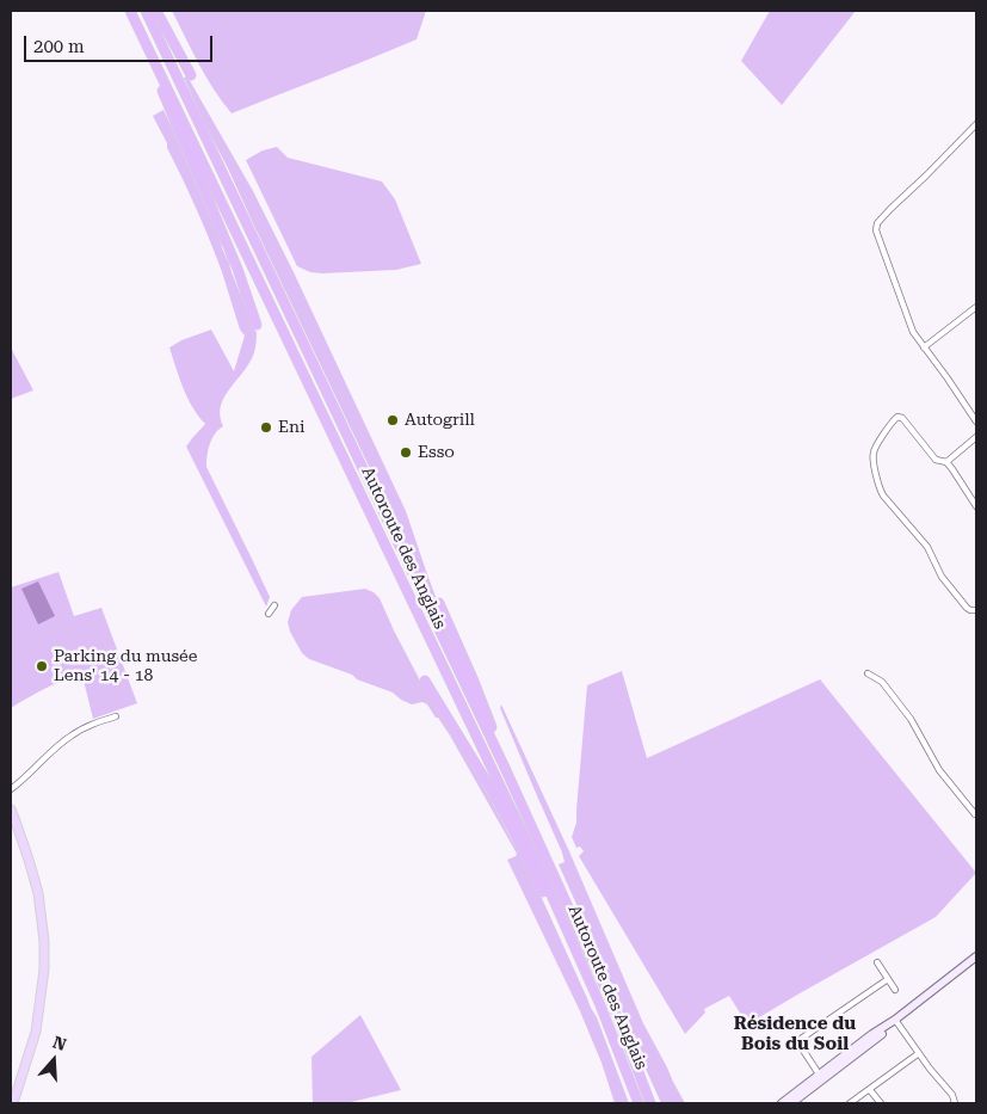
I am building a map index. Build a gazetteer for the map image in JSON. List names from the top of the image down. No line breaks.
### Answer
{"streets":{"highway":["Autoroute des Anglais"]},"districts":["Résidence du Bois du Soil"],"places":["Autogrill","Eni","Esso","Parking du musée Lens' 14 - 18"],"scale_bar":"200 m","north":"top"}
